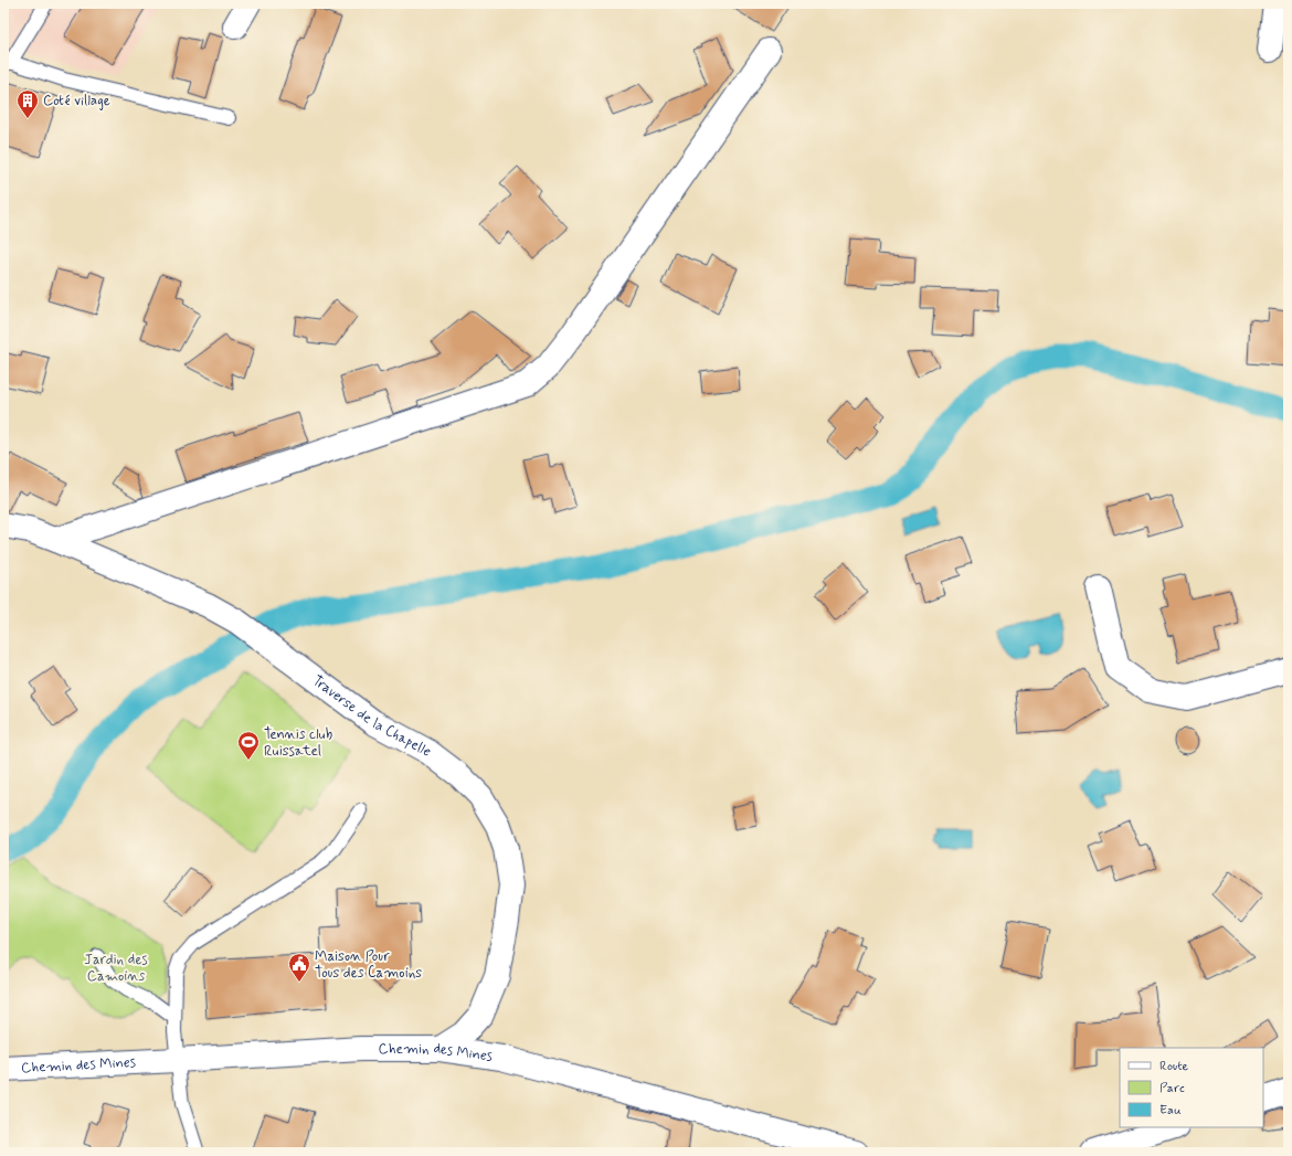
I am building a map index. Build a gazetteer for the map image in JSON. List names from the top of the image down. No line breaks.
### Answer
{"streets":{"street":["Traverse de la Chapelle","Chemin des Mines"]},"crossings":[["Traverse de la Chapelle","Chemin des Mines"]],"parks":["Jardin des Camoins"],"places":{"building":["Coté village"],"sports":["Tennis club Ruissatel"],"public building":["Maison Pour Tous des Camoins"]},"legend":["Route","Parc","Eau"]}
